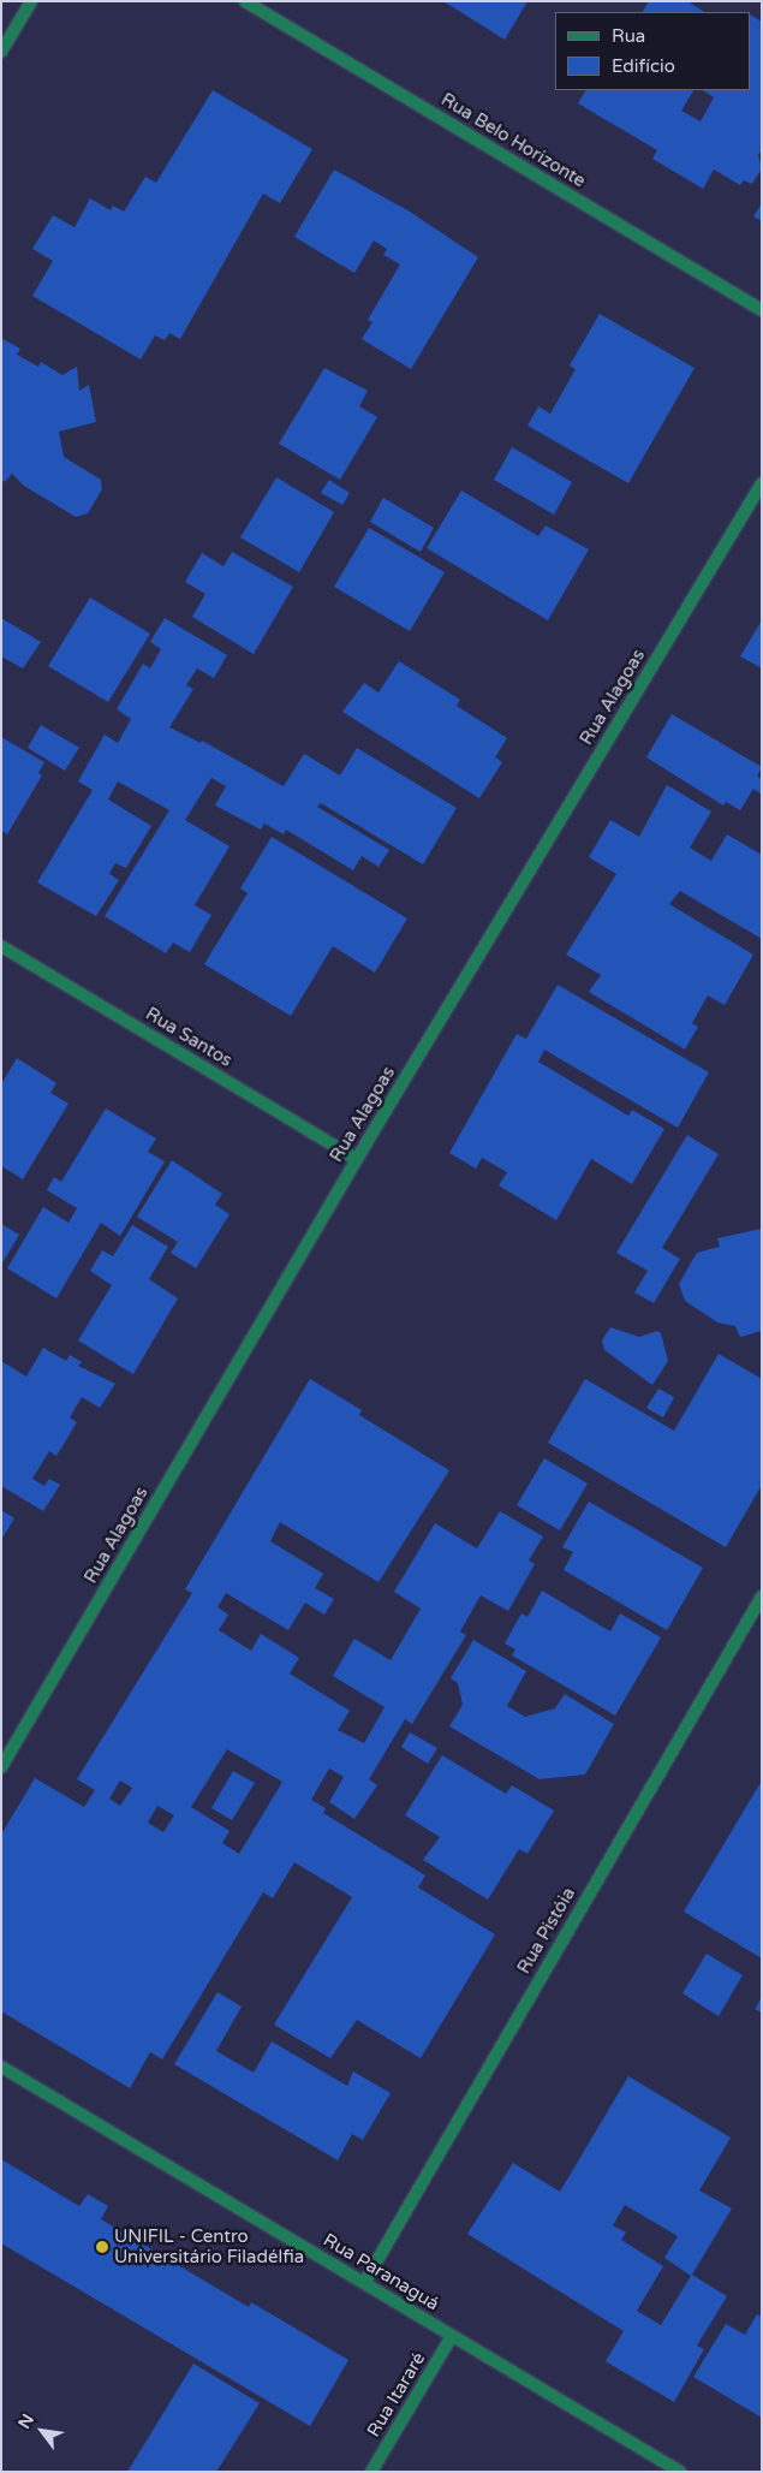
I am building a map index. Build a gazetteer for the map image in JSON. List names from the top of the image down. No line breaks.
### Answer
{"streets":{"street":["Rua Belo Horizonte","Rua Alagoas","Rua Santos","Rua Pistóia","Rua Paranaguá","Rua Itararé"]},"crossings":[["Rua Alagoas","Rua Santos"],["Rua Pistóia","Rua Paranaguá"],["Rua Paranaguá","Rua Itararé"]],"places":["UNIFIL - Centro Universitário Filadélfia"],"legend":["Rua","Edifício"],"north":"top left"}
